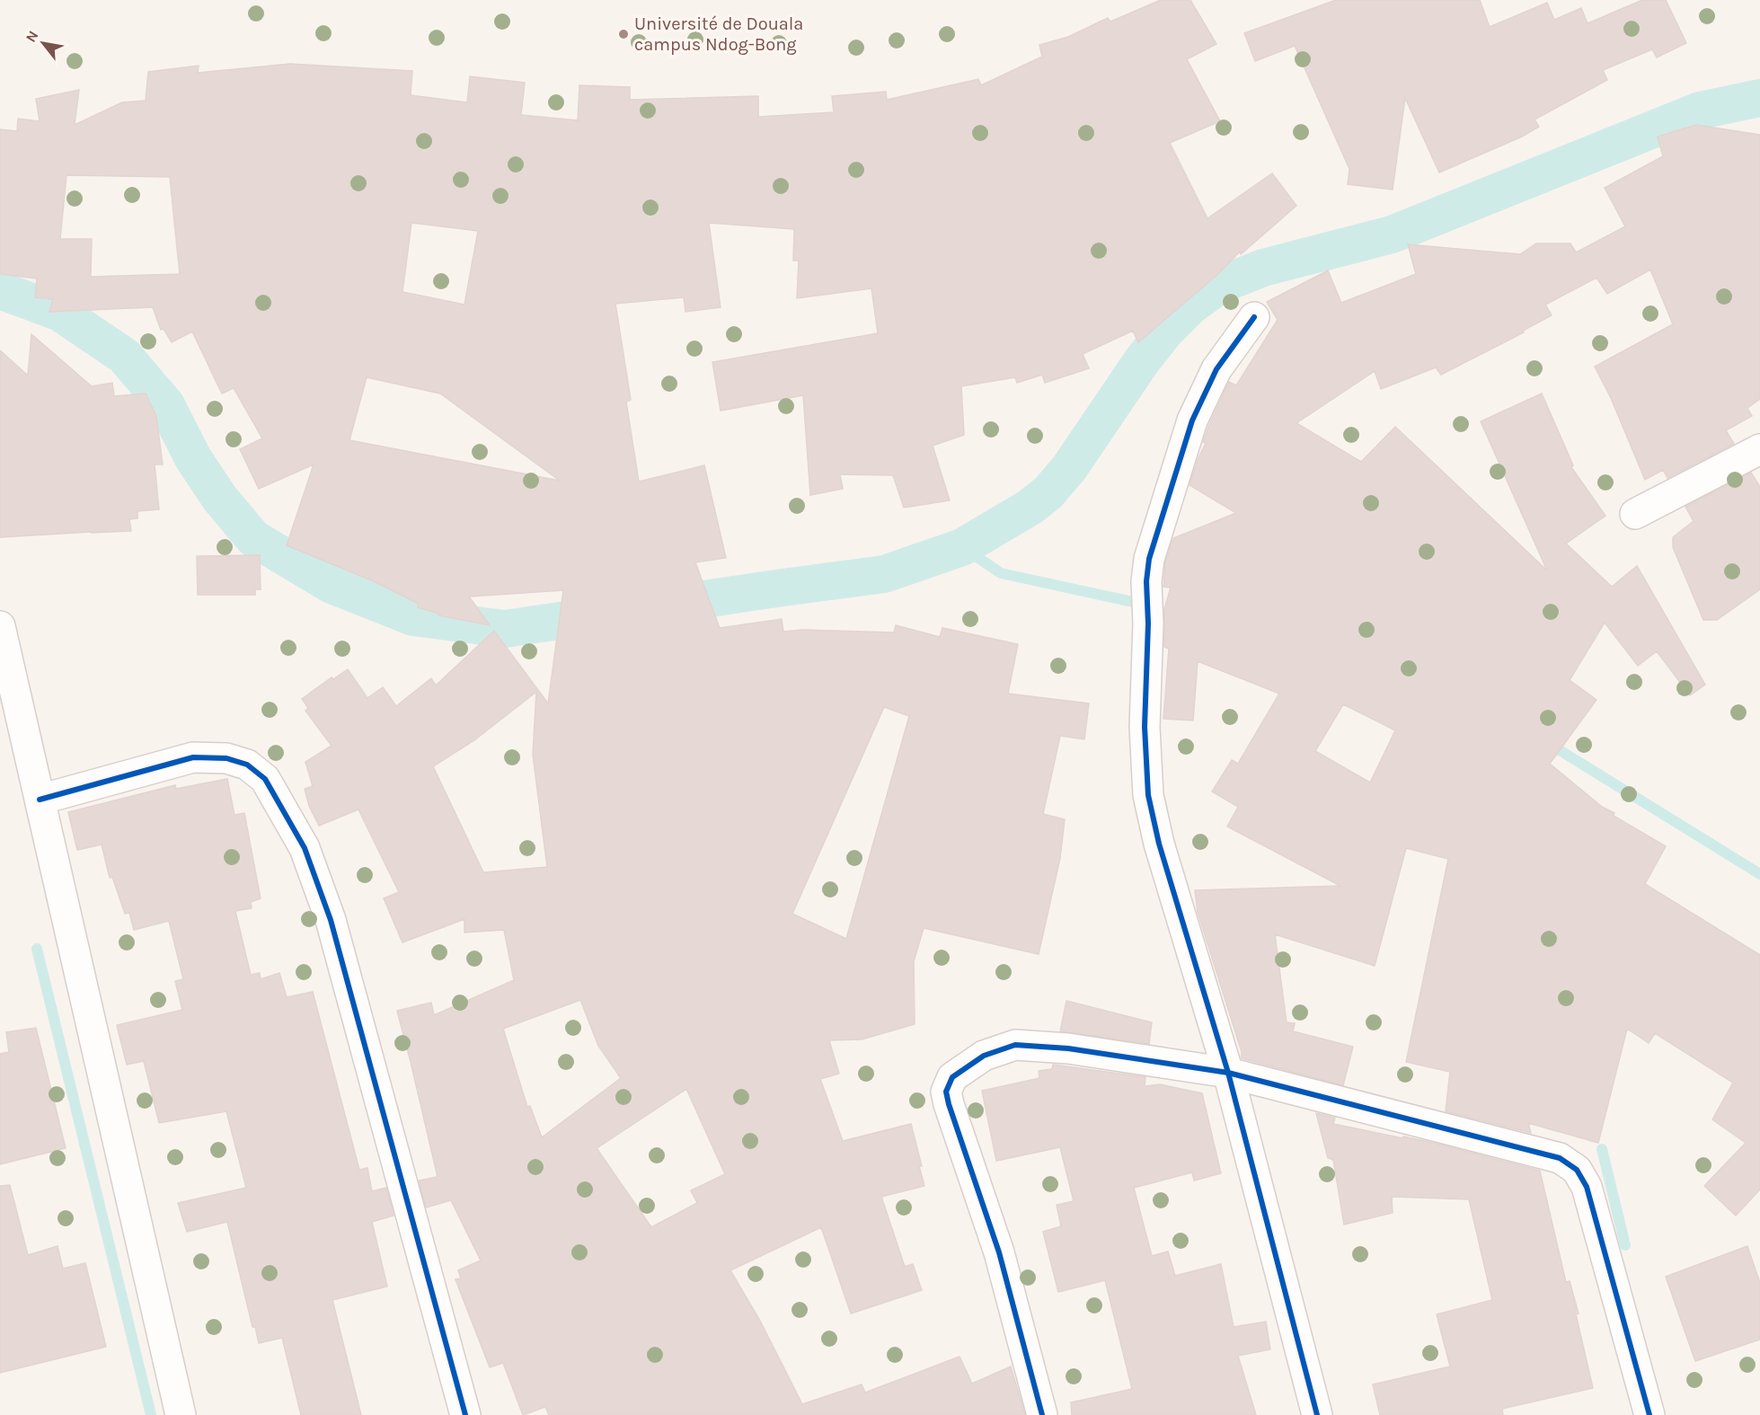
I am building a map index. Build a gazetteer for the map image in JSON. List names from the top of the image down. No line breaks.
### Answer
{"places":["Université de Douala campus Ndog-Bong"],"north":"top left"}
